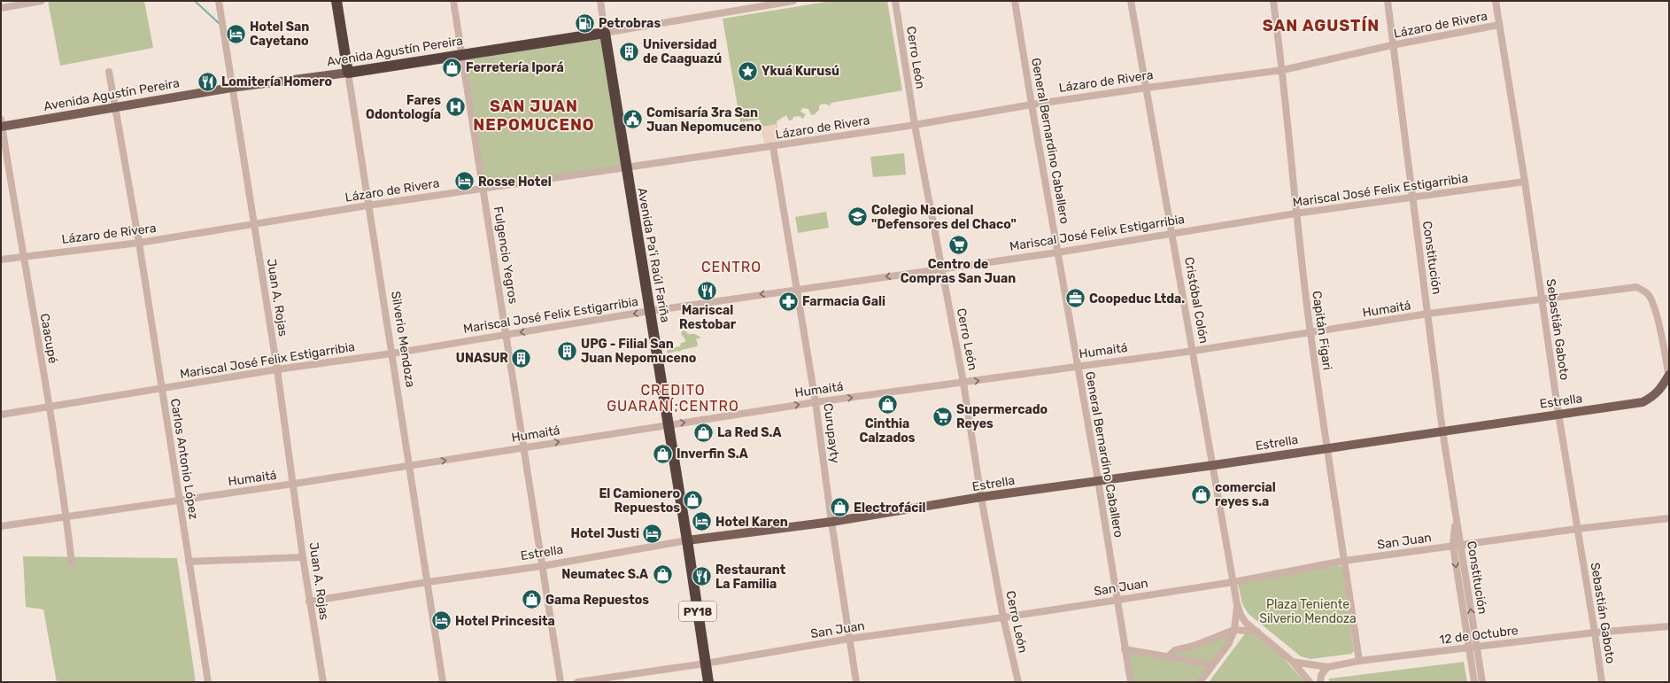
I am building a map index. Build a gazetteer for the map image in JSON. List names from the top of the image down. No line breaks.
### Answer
{"streets":{"highway":["Avenida Agustín Pereira","Avenida Pa'i Raúl Fariña","Silverio Mendoza","PY18"],"main road":["Estrella"],"street":["Lázaro de Rivera","Cerro León","General Bernardino Caballero","Mariscal José Felix Estigarribia","Fulgencio Yegros","Constitución","Juan A. Rojas","Cristóbal Colón","Humaitá","Sebastián Gaboto","Capitán Figari","Caacupé","Curupayty","Carlos Antonio López","San Juan","12 de Octubre"]},"crossings":[["Lázaro de Rivera","Cerro León"],["Lázaro de Rivera","General Bernardino Caballero"],["Lázaro de Rivera","Fulgencio Yegros"],["Lázaro de Rivera","Avenida Pa'i Raúl Fariña"],["Lázaro de Rivera","Constitución"],["Lázaro de Rivera","Juan A. Rojas"],["Lázaro de Rivera","Cristóbal Colón"],["Lázaro de Rivera","Sebastián Gaboto"],["Lázaro de Rivera","Capitán Figari"],["Lázaro de Rivera","Caacupé"],["Lázaro de Rivera","Silverio Mendoza"],["Lázaro de Rivera","Curupayty"],["Lázaro de Rivera","Carlos Antonio López"],["Avenida Agustín Pereira","Fulgencio Yegros"],["Avenida Agustín Pereira","Avenida Pa'i Raúl Fariña"],["Avenida Agustín Pereira","Juan A. Rojas"],["Avenida Agustín Pereira","Caacupé"],["Avenida Agustín Pereira","Silverio Mendoza"],["Avenida Agustín Pereira","Carlos Antonio López"],["Cerro León","Mariscal José Felix Estigarribia"],["Cerro León","Humaitá"],["Cerro León","Estrella"],["Cerro León","San Juan"],["General Bernardino Caballero","Mariscal José Felix Estigarribia"],["General Bernardino Caballero","Humaitá"],["General Bernardino Caballero","Estrella"],["General Bernardino Caballero","San Juan"],["Mariscal José Felix Estigarribia","Fulgencio Yegros"],["Mariscal José Felix Estigarribia","Avenida Pa'i Raúl Fariña"],["Mariscal José Felix Estigarribia","Constitución"],["Mariscal José Felix Estigarribia","Juan A. Rojas"],["Mariscal José Felix Estigarribia","Cristóbal Colón"],["Mariscal José Felix Estigarribia","Sebastián Gaboto"],["Mariscal José Felix Estigarribia","Capitán Figari"],["Mariscal José Felix Estigarribia","Caacupé"],["Mariscal José Felix Estigarribia","Silverio Mendoza"],["Mariscal José Felix Estigarribia","Curupayty"],["Mariscal José Felix Estigarribia","Carlos Antonio López"],["Fulgencio Yegros","Humaitá"],["Fulgencio Yegros","Estrella"],["Avenida Pa'i Raúl Fariña","Humaitá"],["Avenida Pa'i Raúl Fariña","Estrella"],["Avenida Pa'i Raúl Fariña","San Juan"],["Constitución","Humaitá"],["Constitución","Estrella"],["Constitución","San Juan"],["Constitución","12 de Octubre"],["Juan A. Rojas","Humaitá"],["Juan A. Rojas","Estrella"],["Cristóbal Colón","Humaitá"],["Cristóbal Colón","Estrella"],["Cristóbal Colón","San Juan"],["Humaitá","Sebastián Gaboto"],["Humaitá","Capitán Figari"],["Humaitá","Caacupé"],["Humaitá","Silverio Mendoza"],["Humaitá","Curupayty"],["Humaitá","Carlos Antonio López"],["Sebastián Gaboto","Estrella"],["Sebastián Gaboto","San Juan"],["Sebastián Gaboto","12 de Octubre"],["Capitán Figari","Estrella"],["Capitán Figari","San Juan"],["Capitán Figari","12 de Octubre"],["Silverio Mendoza","Estrella"],["Estrella","Curupayty"],["Curupayty","San Juan"]],"one_way":["Humaitá"],"districts":["SAN AGUSTÍN","SAN JUAN NEPOMUCENO","CENTRO","CREDITO GUARANÍ;CENTRO"],"parks":["Plaza Teniente Silverio Mendoza"],"places":{"fuel station":["Petrobras"],"hotel":["Hotel San Cayetano","Rosse Hotel","Hotel Karen","Hotel Justi","Hotel Princesita"],"building":["Universidad de Caaguazú","UPG - Filial San Juan Nepomuceno","UNASUR"],"shop":["Ferretería Iporá","Cinthia Calzados","La Red S.A","Inverfin S.A","comercial reyes s.a","El Camionero Repuestos","Electrofácil","Neumatec S.A","Gama Repuestos"],"place":["Ykuá Kurusú"],"restaurant":["Lomitería Homero","Mariscal Restobar","Restaurant La Familia"],"hospital":["Fares Odontología"],"public building":["Comisaría 3ra San Juan Nepomuceno"],"school or university":["Colegio Nacional \"Defensores del Chaco\""],"supermarket":["Centro de Compras San Juan","Supermercado Reyes"],"office":["Coopeduc Ltda."],"pharmacy":["Farmacia Gali"]}}
